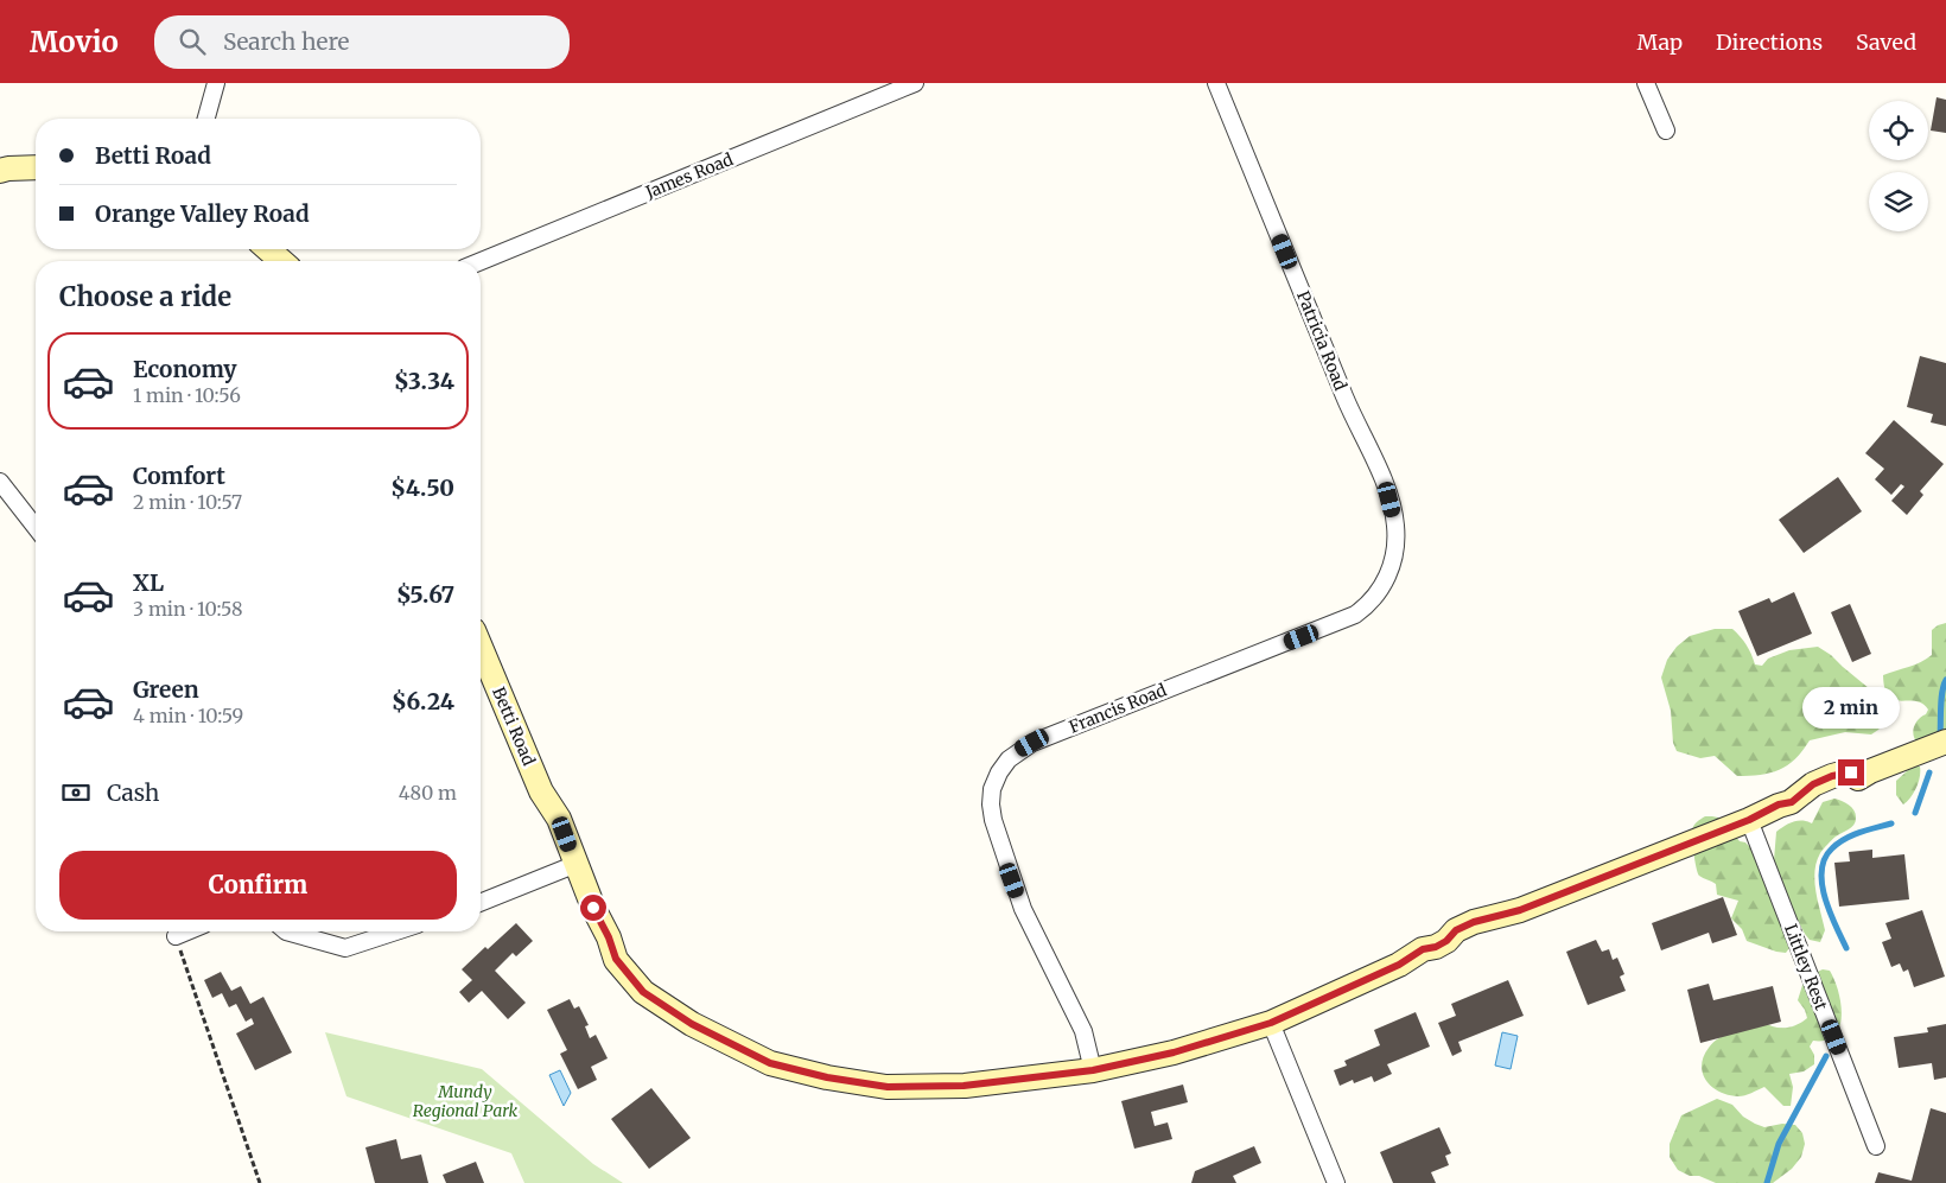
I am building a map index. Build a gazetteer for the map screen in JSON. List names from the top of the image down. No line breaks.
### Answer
{"streets":{"street":["James Road","Patricia Road","Francis Road","Betti Road","Littley Rest"]},"crossings":[["Patricia Road","Francis Road"],["Francis Road","Betti Road"],["Betti Road","Littley Rest"]],"parks":["Mundy Regional Park"],"page":{"header":"Movio","search":"Search here","nav":["Map","Directions","Saved"],"banner":["Betti Road","Orange Valley Road"],"heading":"Choose a ride","list":[{"name":"Economy","note":"1 min · 10:56","value":"$3.34"},{"name":"Comfort","note":"2 min · 10:57","value":"$4.50"},{"name":"XL","note":"3 min · 10:58","value":"$5.67"},{"name":"Green","note":"4 min · 10:59","value":"$6.24"}],"bubble":"2 min","pay":["Cash","480 m"],"buttons":"Confirm"}}
